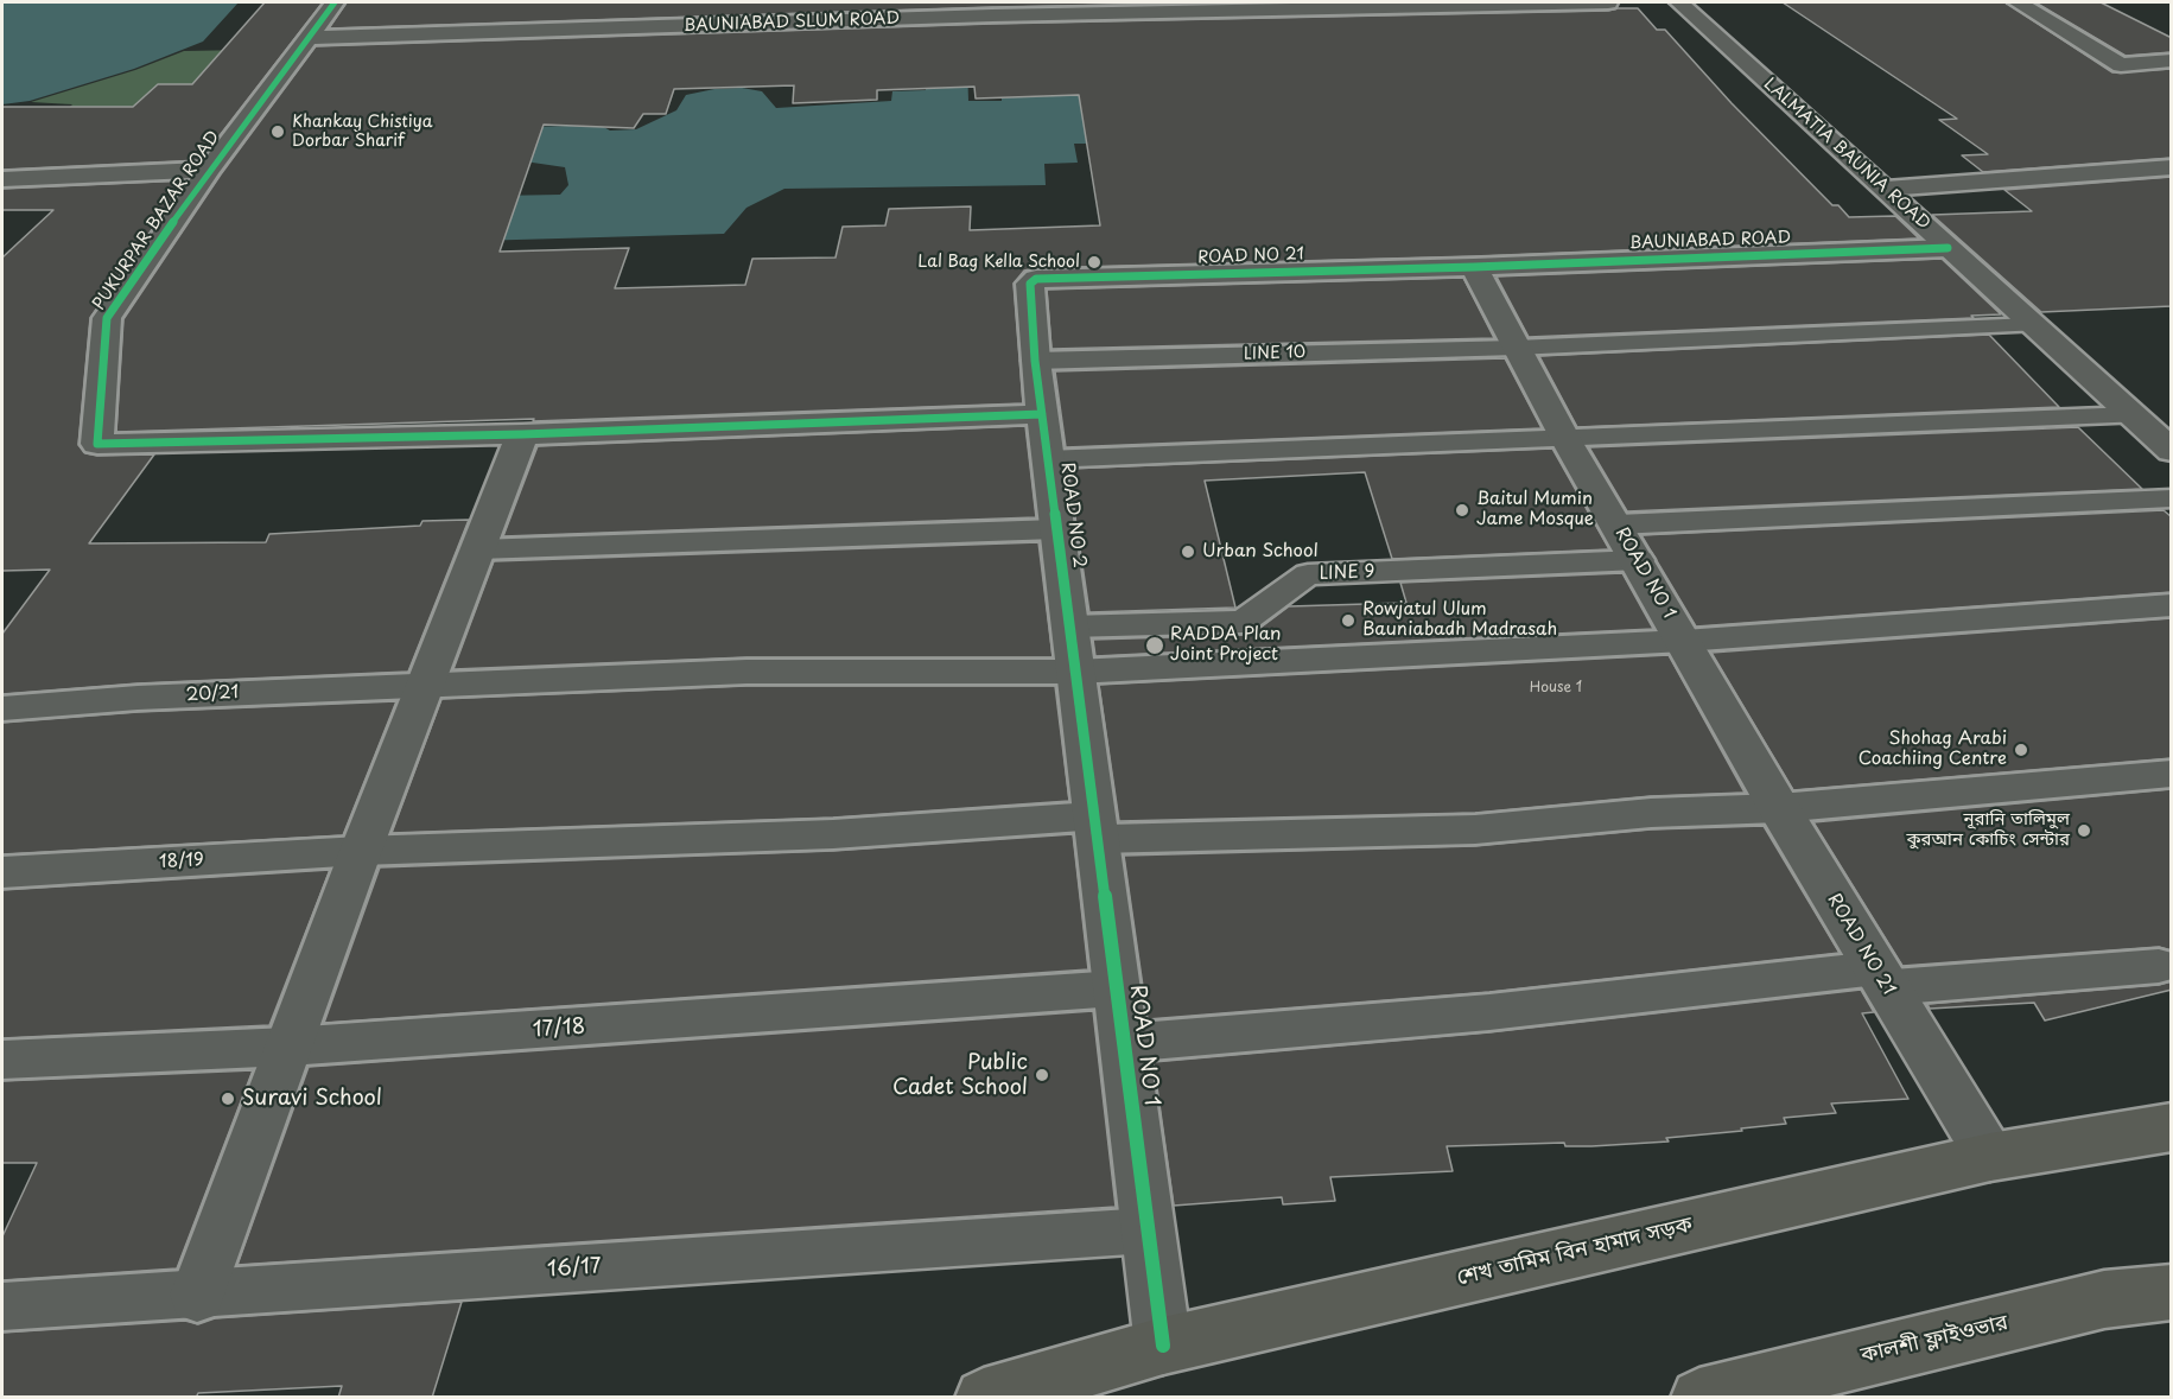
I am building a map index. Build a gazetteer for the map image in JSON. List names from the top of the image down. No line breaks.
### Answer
{"streets":{"main road":["শেখ তামিম বিন হামাদ সড়ক","কালশী ফ্লাইওভার"],"street":["BAUNIABAD SLUM ROAD","LALMATIA BAUNIA ROAD","PUKURPAR BAZAR ROAD","BAUNIABAD ROAD","ROAD NO 21","ROAD NO 2","ROAD NO 1"],"lane":["LINE 10","LINE 9","20/21","18/19","17/18","16/17"]},"crossings":[["BAUNIABAD SLUM ROAD","PUKURPAR BAZAR ROAD"],["LALMATIA BAUNIA ROAD","BAUNIABAD ROAD"],["LALMATIA BAUNIA ROAD","LINE 10"],["BAUNIABAD ROAD","ROAD NO 21"],["BAUNIABAD ROAD","ROAD NO 1"],["ROAD NO 21","ROAD NO 2"],["ROAD NO 21","ROAD NO 1"],["ROAD NO 21","18/19"],["ROAD NO 21","শেখ তামিম বিন হামাদ সড়ক"],["LINE 10","ROAD NO 2"],["LINE 10","ROAD NO 1"],["ROAD NO 2","LINE 9"],["ROAD NO 2","ROAD NO 1"],["ROAD NO 2","20/21"],["LINE 9","ROAD NO 1"],["ROAD NO 1","20/21"],["ROAD NO 1","18/19"],["ROAD NO 1","17/18"],["ROAD NO 1","শেখ তামিম বিন হামাদ সড়ক"],["ROAD NO 1","16/17"]],"places":["Khankay Chistiya Dorbar Sharif","Lal Bag Kella School","Baitul Mumin Jame Mosque","Urban School","Rowjatul Ulum Bauniabadh Madrasah","RADDA Plan Joint Project","Shohag Arabi Coachiing Centre","নূরানি তালিমুল কুরআন কোচিং সেন্টার","Public Cadet School","Suravi School"],"house_numbers":["House 1"]}
